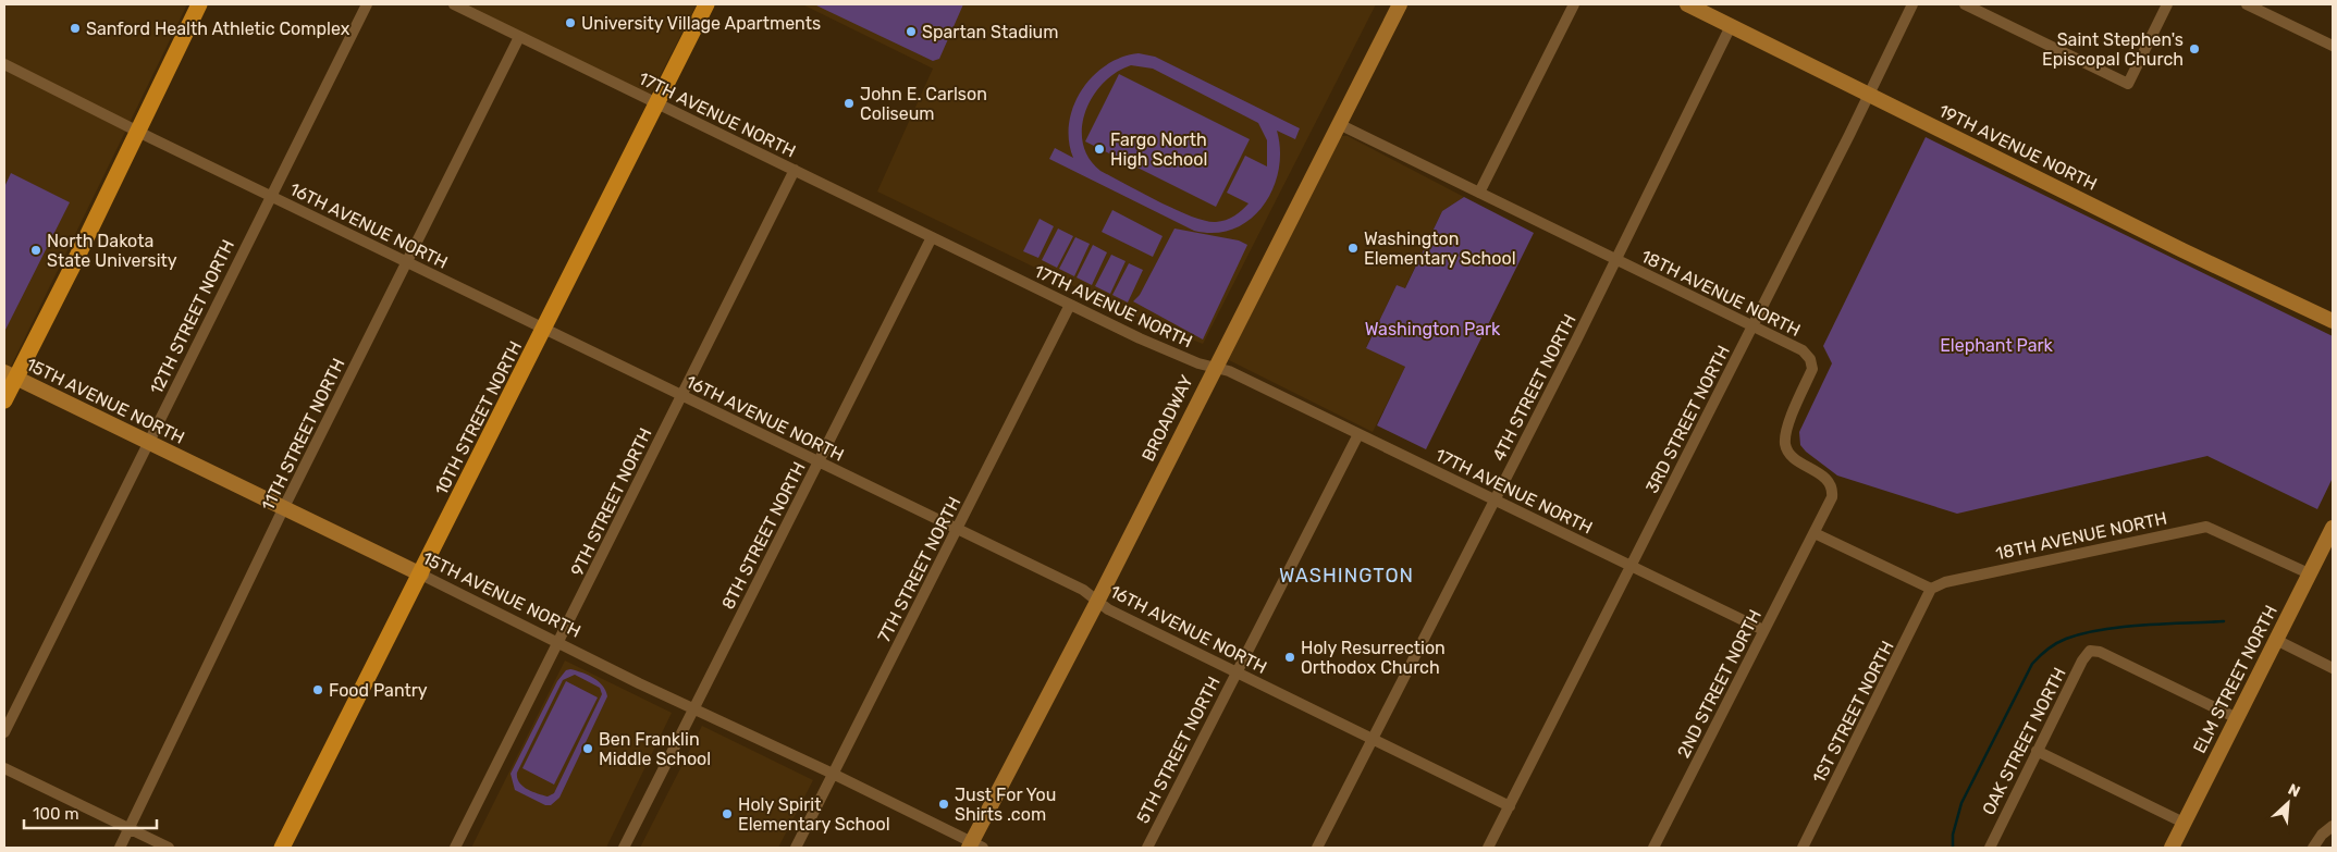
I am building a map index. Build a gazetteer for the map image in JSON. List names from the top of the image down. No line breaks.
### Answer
{"streets":{"main road":["10TH STREET NORTH"],"street":["17TH AVENUE NORTH","19TH AVENUE NORTH","16TH AVENUE NORTH","18TH AVENUE NORTH","12TH STREET NORTH","4TH STREET NORTH","15TH AVENUE NORTH","BROADWAY","3RD STREET NORTH","11TH STREET NORTH","9TH STREET NORTH","8TH STREET NORTH","7TH STREET NORTH","ELM STREET NORTH","2ND STREET NORTH","1ST STREET NORTH","OAK STREET NORTH","5TH STREET NORTH"]},"crossings":[["17TH AVENUE NORTH","4TH STREET NORTH"],["17TH AVENUE NORTH","10TH STREET NORTH"],["17TH AVENUE NORTH","BROADWAY"],["17TH AVENUE NORTH","3RD STREET NORTH"],["17TH AVENUE NORTH","11TH STREET NORTH"],["17TH AVENUE NORTH","9TH STREET NORTH"],["17TH AVENUE NORTH","8TH STREET NORTH"],["17TH AVENUE NORTH","7TH STREET NORTH"],["17TH AVENUE NORTH","2ND STREET NORTH"],["17TH AVENUE NORTH","5TH STREET NORTH"],["19TH AVENUE NORTH","4TH STREET NORTH"],["19TH AVENUE NORTH","3RD STREET NORTH"],["16TH AVENUE NORTH","12TH STREET NORTH"],["16TH AVENUE NORTH","4TH STREET NORTH"],["16TH AVENUE NORTH","10TH STREET NORTH"],["16TH AVENUE NORTH","BROADWAY"],["16TH AVENUE NORTH","3RD STREET NORTH"],["16TH AVENUE NORTH","11TH STREET NORTH"],["16TH AVENUE NORTH","9TH STREET NORTH"],["16TH AVENUE NORTH","8TH STREET NORTH"],["16TH AVENUE NORTH","7TH STREET NORTH"],["16TH AVENUE NORTH","5TH STREET NORTH"],["18TH AVENUE NORTH","4TH STREET NORTH"],["18TH AVENUE NORTH","BROADWAY"],["18TH AVENUE NORTH","3RD STREET NORTH"],["18TH AVENUE NORTH","ELM STREET NORTH"],["18TH AVENUE NORTH","2ND STREET NORTH"],["18TH AVENUE NORTH","1ST STREET NORTH"],["12TH STREET NORTH","15TH AVENUE NORTH"],["15TH AVENUE NORTH","10TH STREET NORTH"],["15TH AVENUE NORTH","BROADWAY"],["15TH AVENUE NORTH","11TH STREET NORTH"],["15TH AVENUE NORTH","9TH STREET NORTH"],["15TH AVENUE NORTH","8TH STREET NORTH"],["15TH AVENUE NORTH","7TH STREET NORTH"],["ELM STREET NORTH","OAK STREET NORTH"]],"districts":["WASHINGTON"],"parks":["Washington Park","Elephant Park"],"places":["University Village Apartments","Sanford Health Athletic Complex","Spartan Stadium","Saint Stephen's Episcopal Church","John E. Carlson Coliseum","Fargo North High School","Washington Elementary School","North Dakota State University","Holy Resurrection Orthodox Church","Food Pantry","Ben Franklin Middle School","Just For You Shirts .com","Holy Spirit Elementary School"],"scale_bar":"100 m","north":"top right"}
